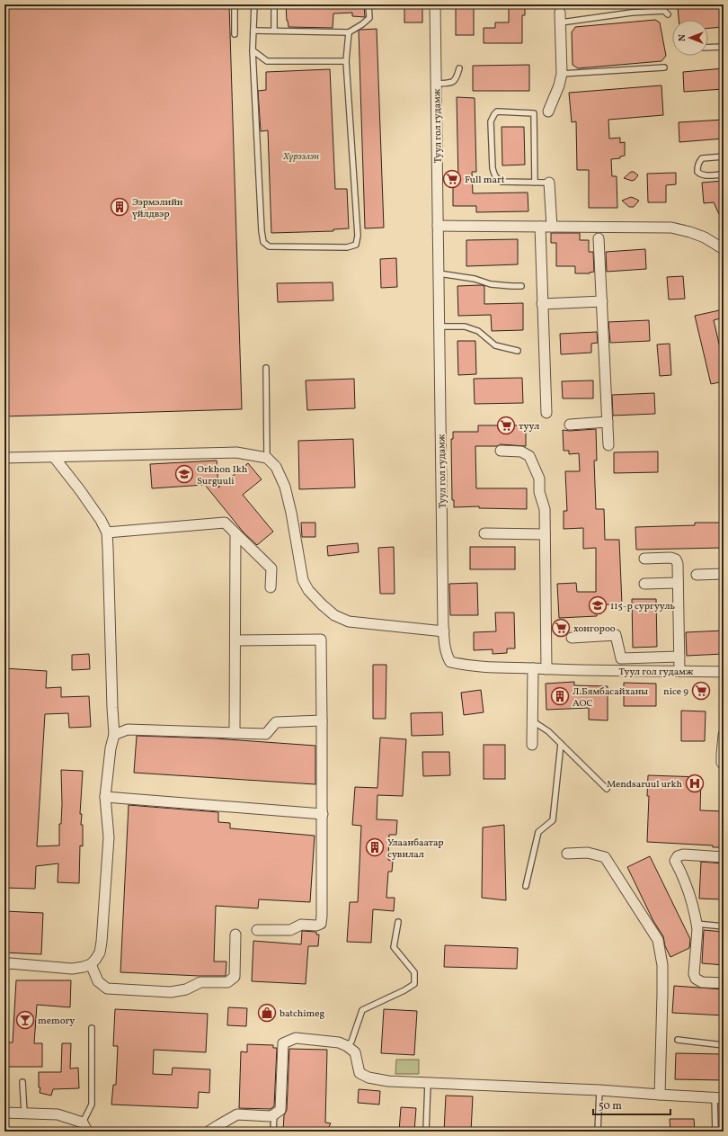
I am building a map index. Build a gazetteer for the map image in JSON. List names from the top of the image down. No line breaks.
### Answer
{"streets":{"street":["Туул гол гудамж"]},"parks":["Хүрээлэн"],"places":{"supermarket":["Full mart","туул","хонгороо","nice 9"],"building":["Ээрмэлийн үйлдвэр","Л.Бямбасайханы АОС","Улаанбаатар сувилал"],"school or university":["Orkhon Ikh Surguuli","115-р сургууль"],"hospital":["Mendsaruul urkh"],"shop":["batchimeg"],"bar":["memory"]},"scale_bar":"50 m","north":"left"}
